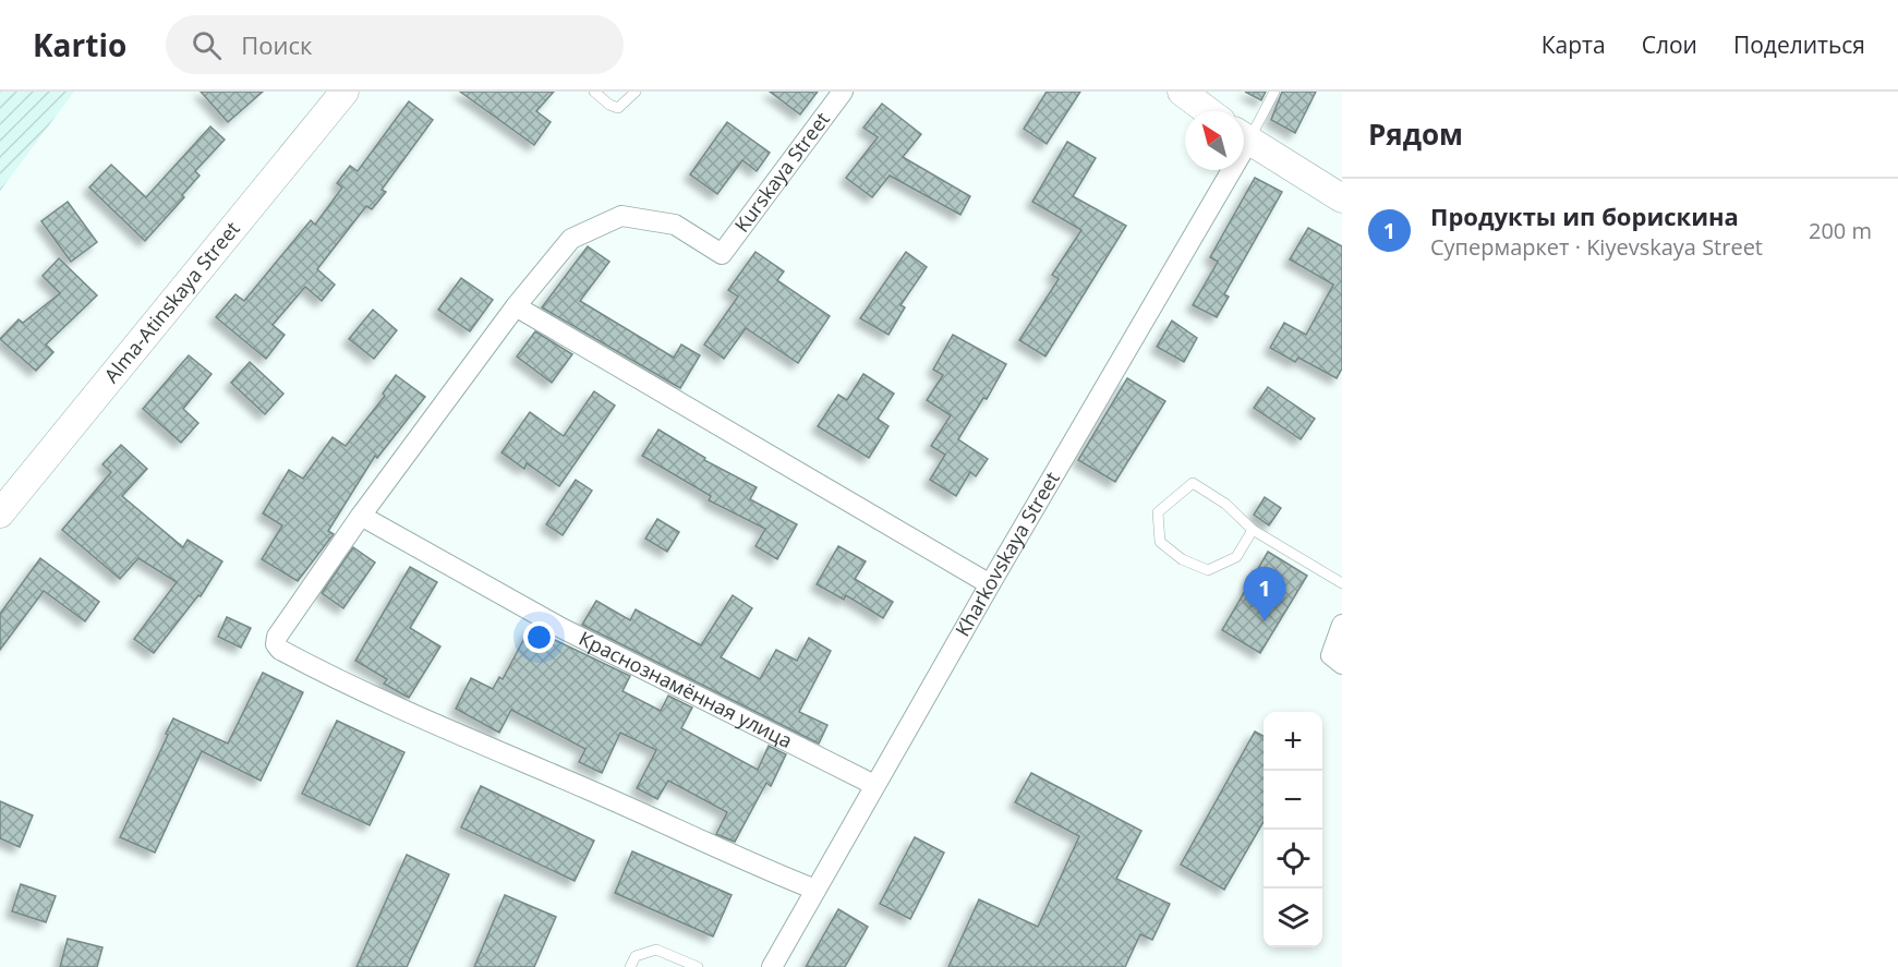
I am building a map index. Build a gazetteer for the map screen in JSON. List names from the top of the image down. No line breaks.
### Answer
{"streets":{"main road":["Alma-Atinskaya Street"],"street":["Kurskaya Street","Kharkovskaya Street","Краснознамённая улица"]},"crossings":[["Kharkovskaya Street","Краснознамённая улица"]],"north":"top left","page":{"header":"Kartio","search":"Поиск","nav":["Карта","Слои","Поделиться"],"heading":"Рядом","list":[{"mark":"1","name":"Продукты ип борискина","note":"Супермаркет · Kiyevskaya Street","value":"200 m"}],"pins":"1","map_buttons":["+","−"]}}
